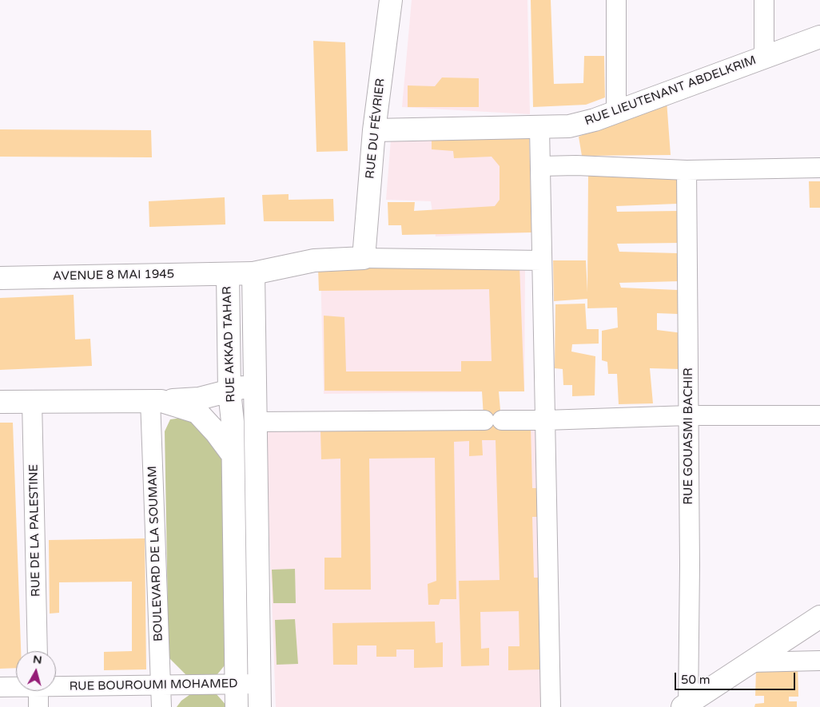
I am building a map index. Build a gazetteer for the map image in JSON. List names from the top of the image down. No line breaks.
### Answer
{"streets":{"main road":["RUE LIEUTENANT ABDELKRIM","RUE DU FÉVRIER","AVENUE 8 MAI 1945","RUE AKKAD TAHAR"],"street":["RUE GOUASMI BACHIR","RUE DE LA PALESTINE","BOULEVARD DE LA SOUMAM","RUE BOUROUMI MOHAMED"]},"crossings":[["RUE LIEUTENANT ABDELKRIM","RUE DU FÉVRIER"],["AVENUE 8 MAI 1945","RUE AKKAD TAHAR"],["RUE AKKAD TAHAR","RUE BOUROUMI MOHAMED"],["BOULEVARD DE LA SOUMAM","RUE BOUROUMI MOHAMED"]],"scale_bar":"50 m","north":"top"}
